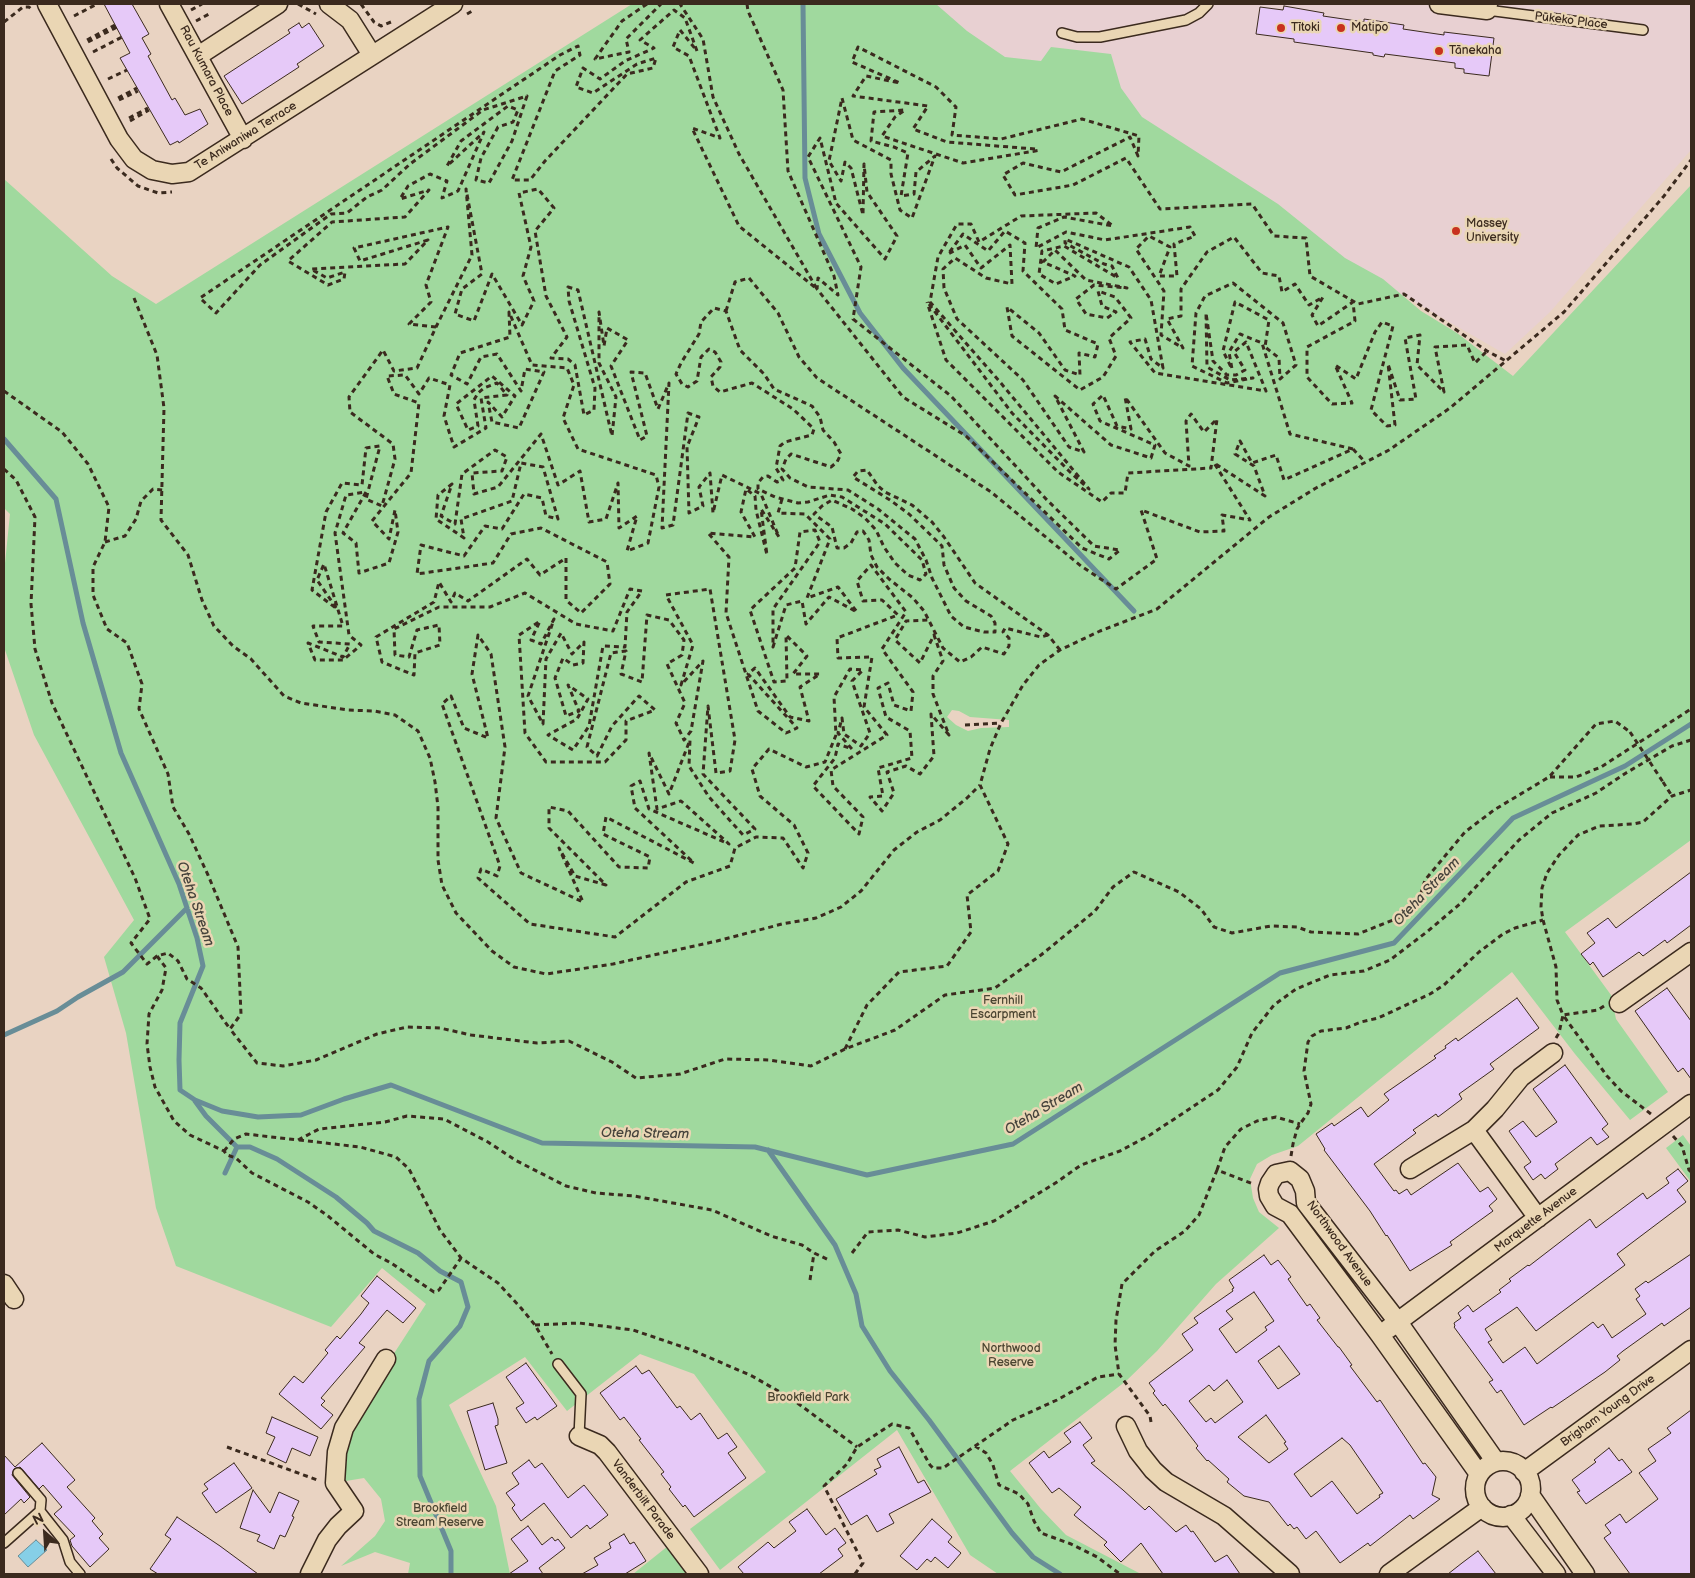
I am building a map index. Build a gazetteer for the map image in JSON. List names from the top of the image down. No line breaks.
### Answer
{"streets":{"street":["Pūkeko Place","Rau Kumara Place","Te Aniwaniwa Terrace","Marquette Avenue","Northwood Avenue","Brigham Young Drive","Vanderbilt Parade"]},"crossings":[["Rau Kumara Place","Te Aniwaniwa Terrace"],["Marquette Avenue","Northwood Avenue"],["Northwood Avenue","Brigham Young Drive"]],"water":["Oteha Stream"],"parks":["Fernhill Escarpment","Northwood Reserve","Brookfield Park","Brookfield Stream Reserve"],"places":["Tītoki","Matipo","Tānekaha","Massey University"],"north":"top left"}
